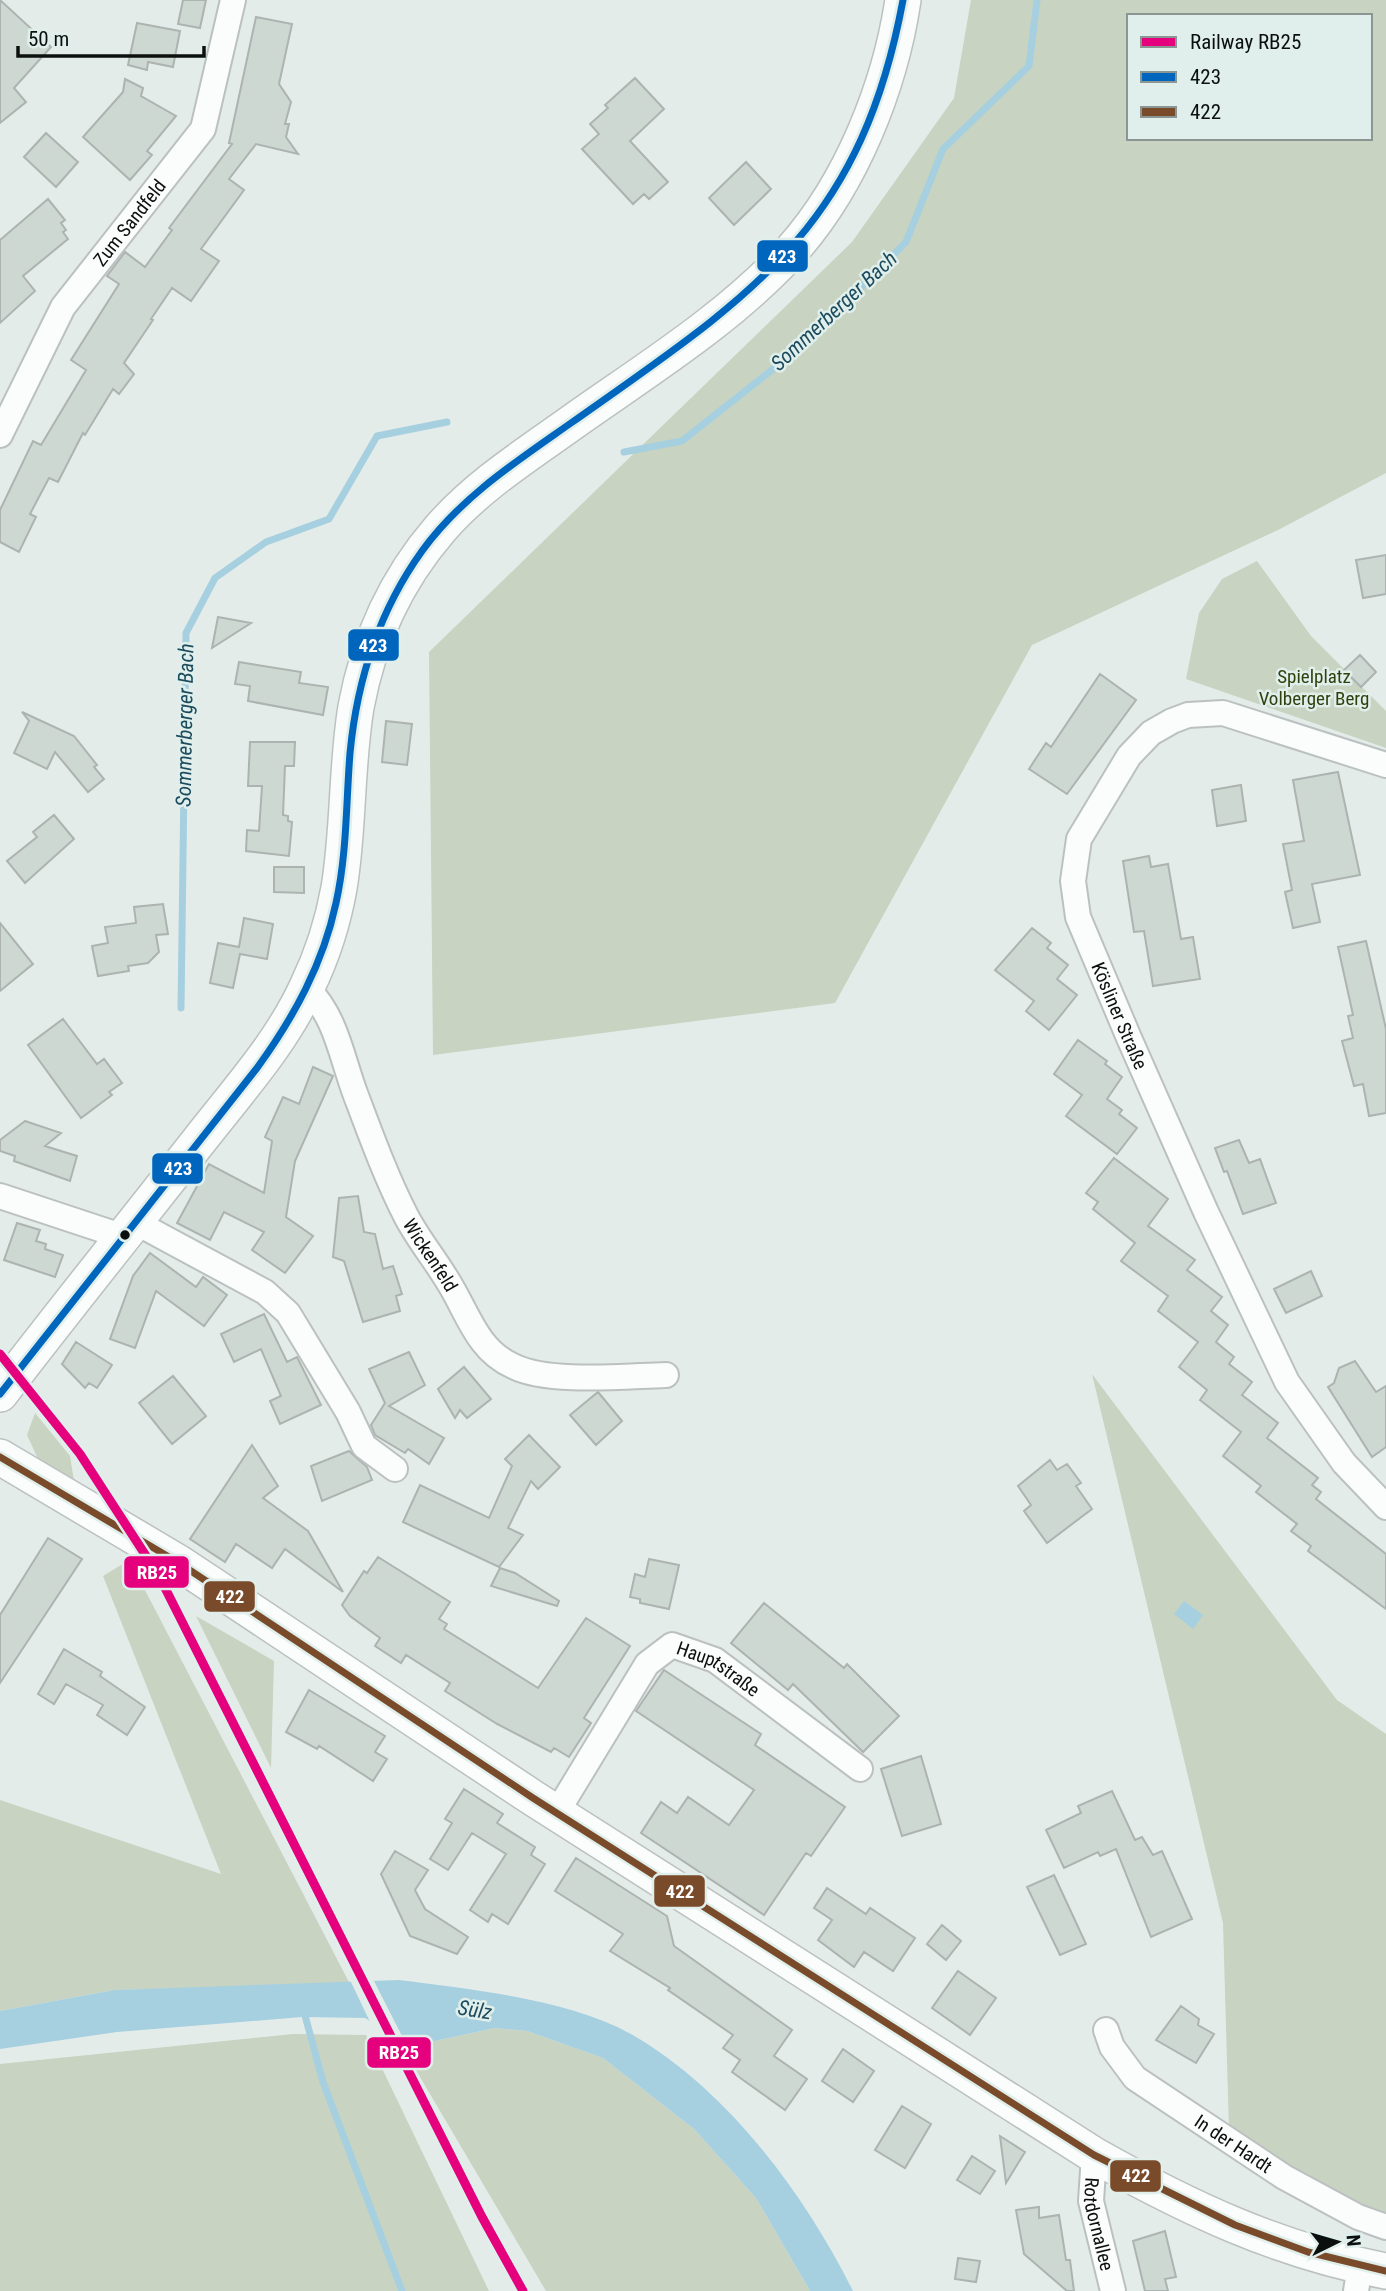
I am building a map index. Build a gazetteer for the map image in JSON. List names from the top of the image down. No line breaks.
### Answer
{"streets":{"street":["Zum Sandfeld","Kösliner Straße","Wickenfeld","Hauptstraße","In der Hardt","Rotdornallee"]},"water":["Sommerberger Bach","Sülz"],"parks":["Spielplatz Volberger Berg"],"lines":["transit line 423","rail line RB25","transit line 422"],"legend":["Railway RB25","423","422"],"scale_bar":"50 m","north":"right"}
